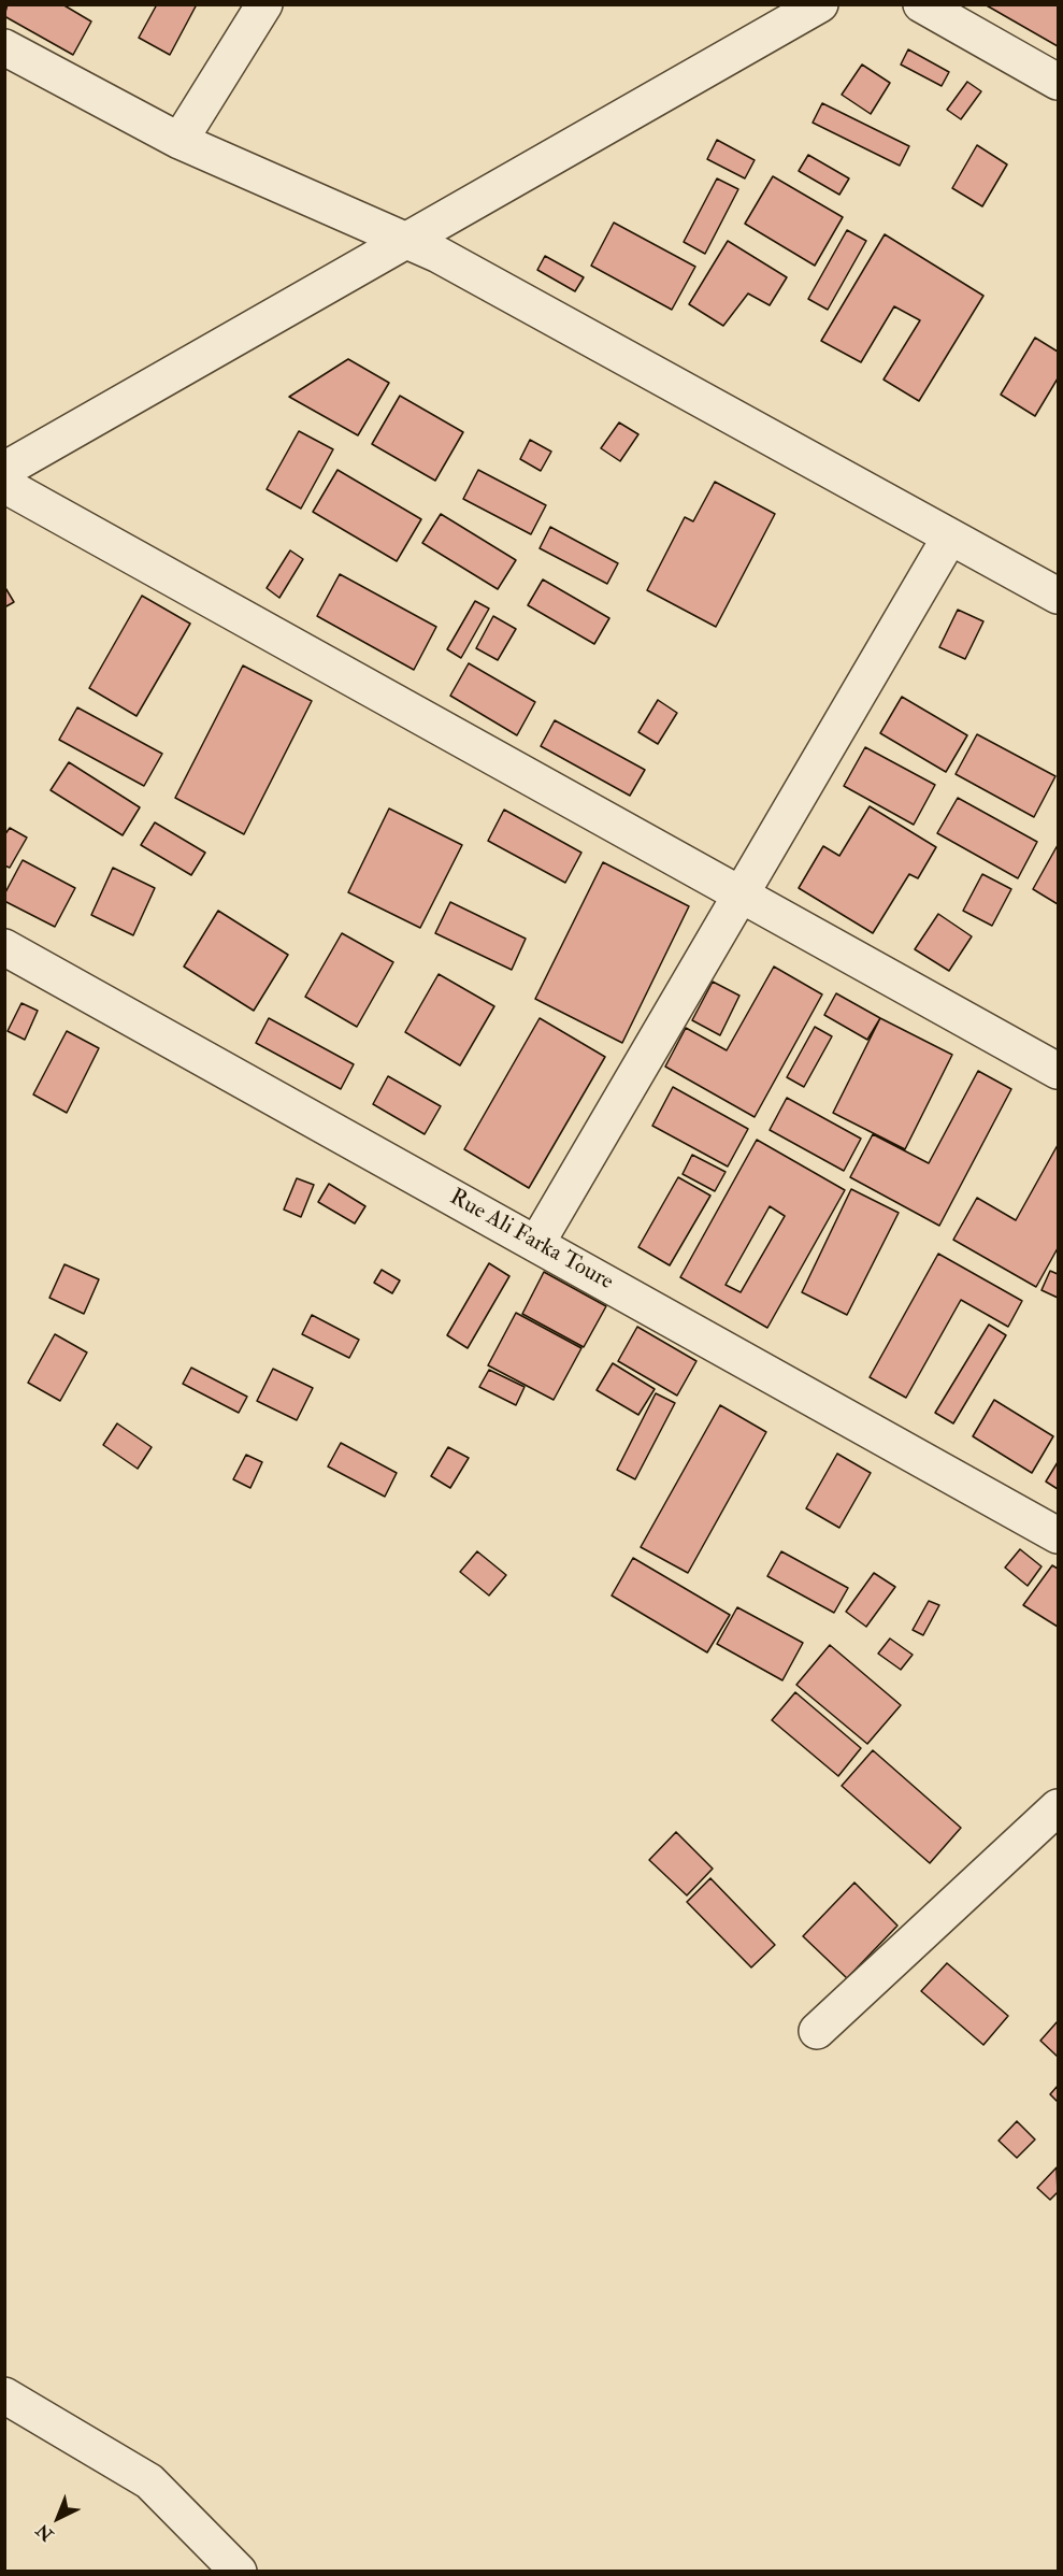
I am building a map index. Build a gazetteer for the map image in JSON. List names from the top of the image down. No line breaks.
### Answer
{"streets":{"street":["Rue Ali Farka Toure"]},"north":"bottom left"}
